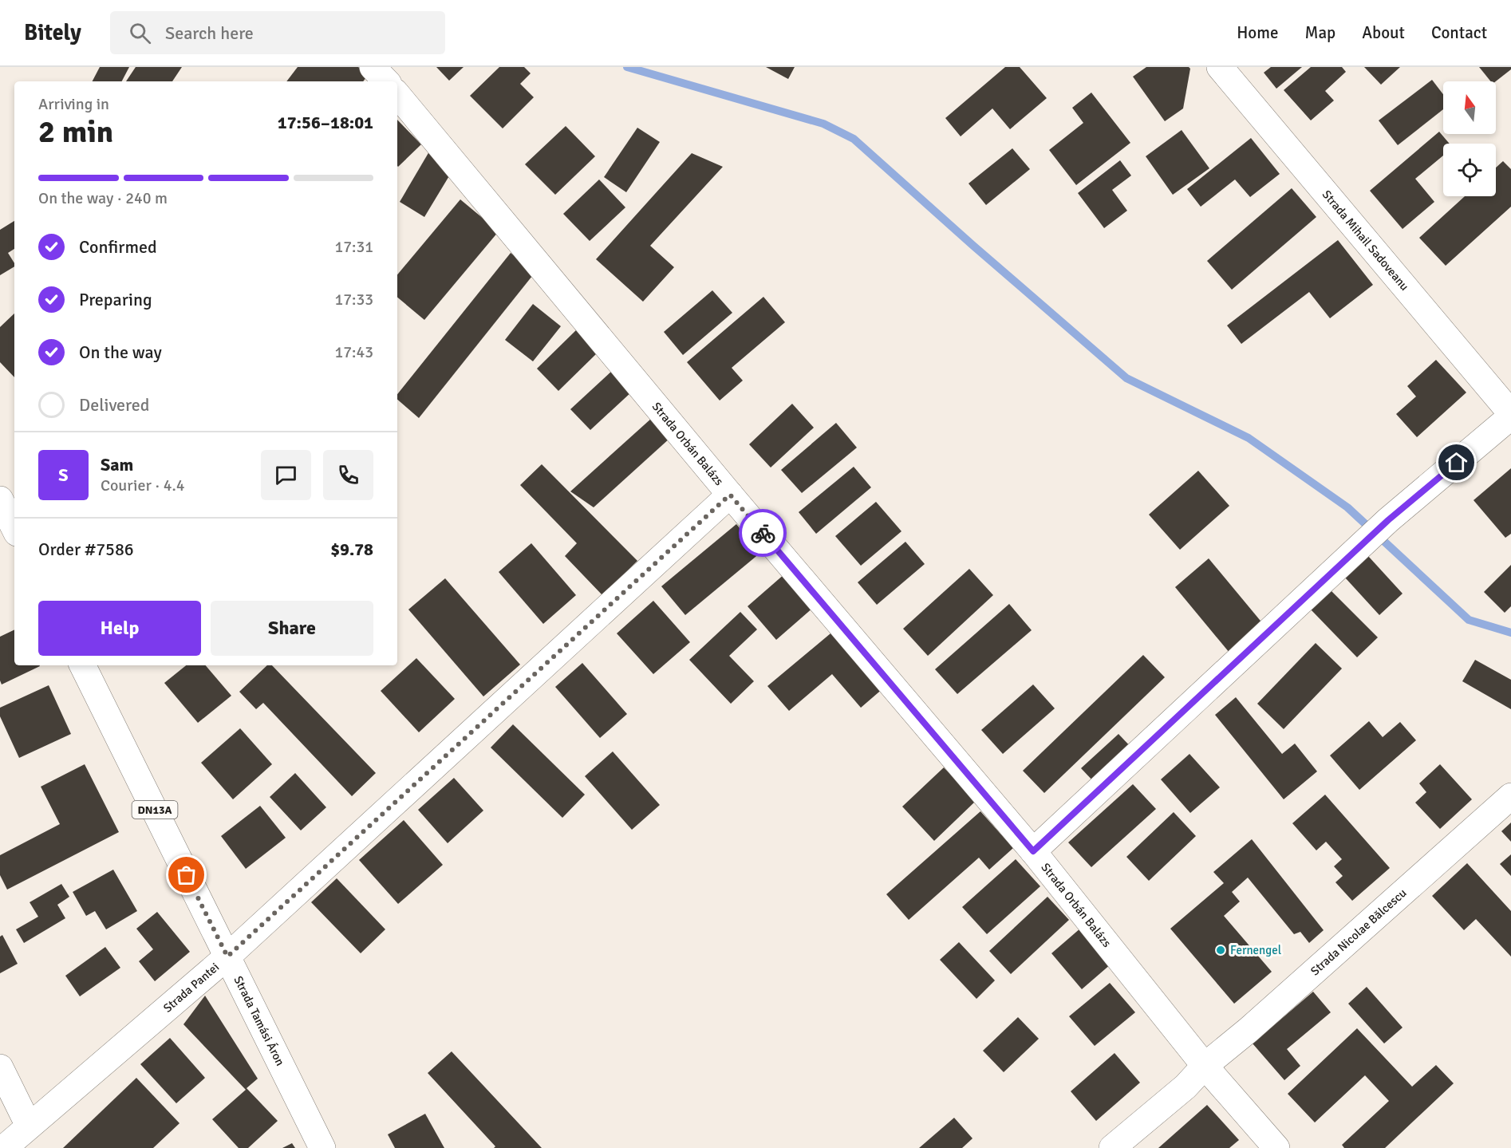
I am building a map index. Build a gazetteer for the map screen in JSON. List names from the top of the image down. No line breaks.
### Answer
{"streets":{"main road":["Strada Mihail Sadoveanu","Strada Orbán Balázs","DN13A","Strada Nicolae Bălcescu","Strada Pantei","Strada Tamási Áron"]},"crossings":[["Strada Orbán Balázs","Strada Nicolae Bălcescu"],["Strada Orbán Balázs","Strada Pantei"],["Strada Pantei","Strada Tamási Áron"]],"places":["Fernengel"],"north":"top","page":{"header":"Bitely","search":"Search here","nav":["Home","Map","About","Contact"],"heading":["2 min","Arriving in","17:56–18:01"],"panel":["Sam","Courier · 4.4","Order #7586","$9.78"],"bar":"On the way · 240 m","list":[["Confirmed","17:31"],["Preparing","17:33"],["On the way","17:43"],"Delivered"],"round":"S","buttons":["Help","Share"]}}
